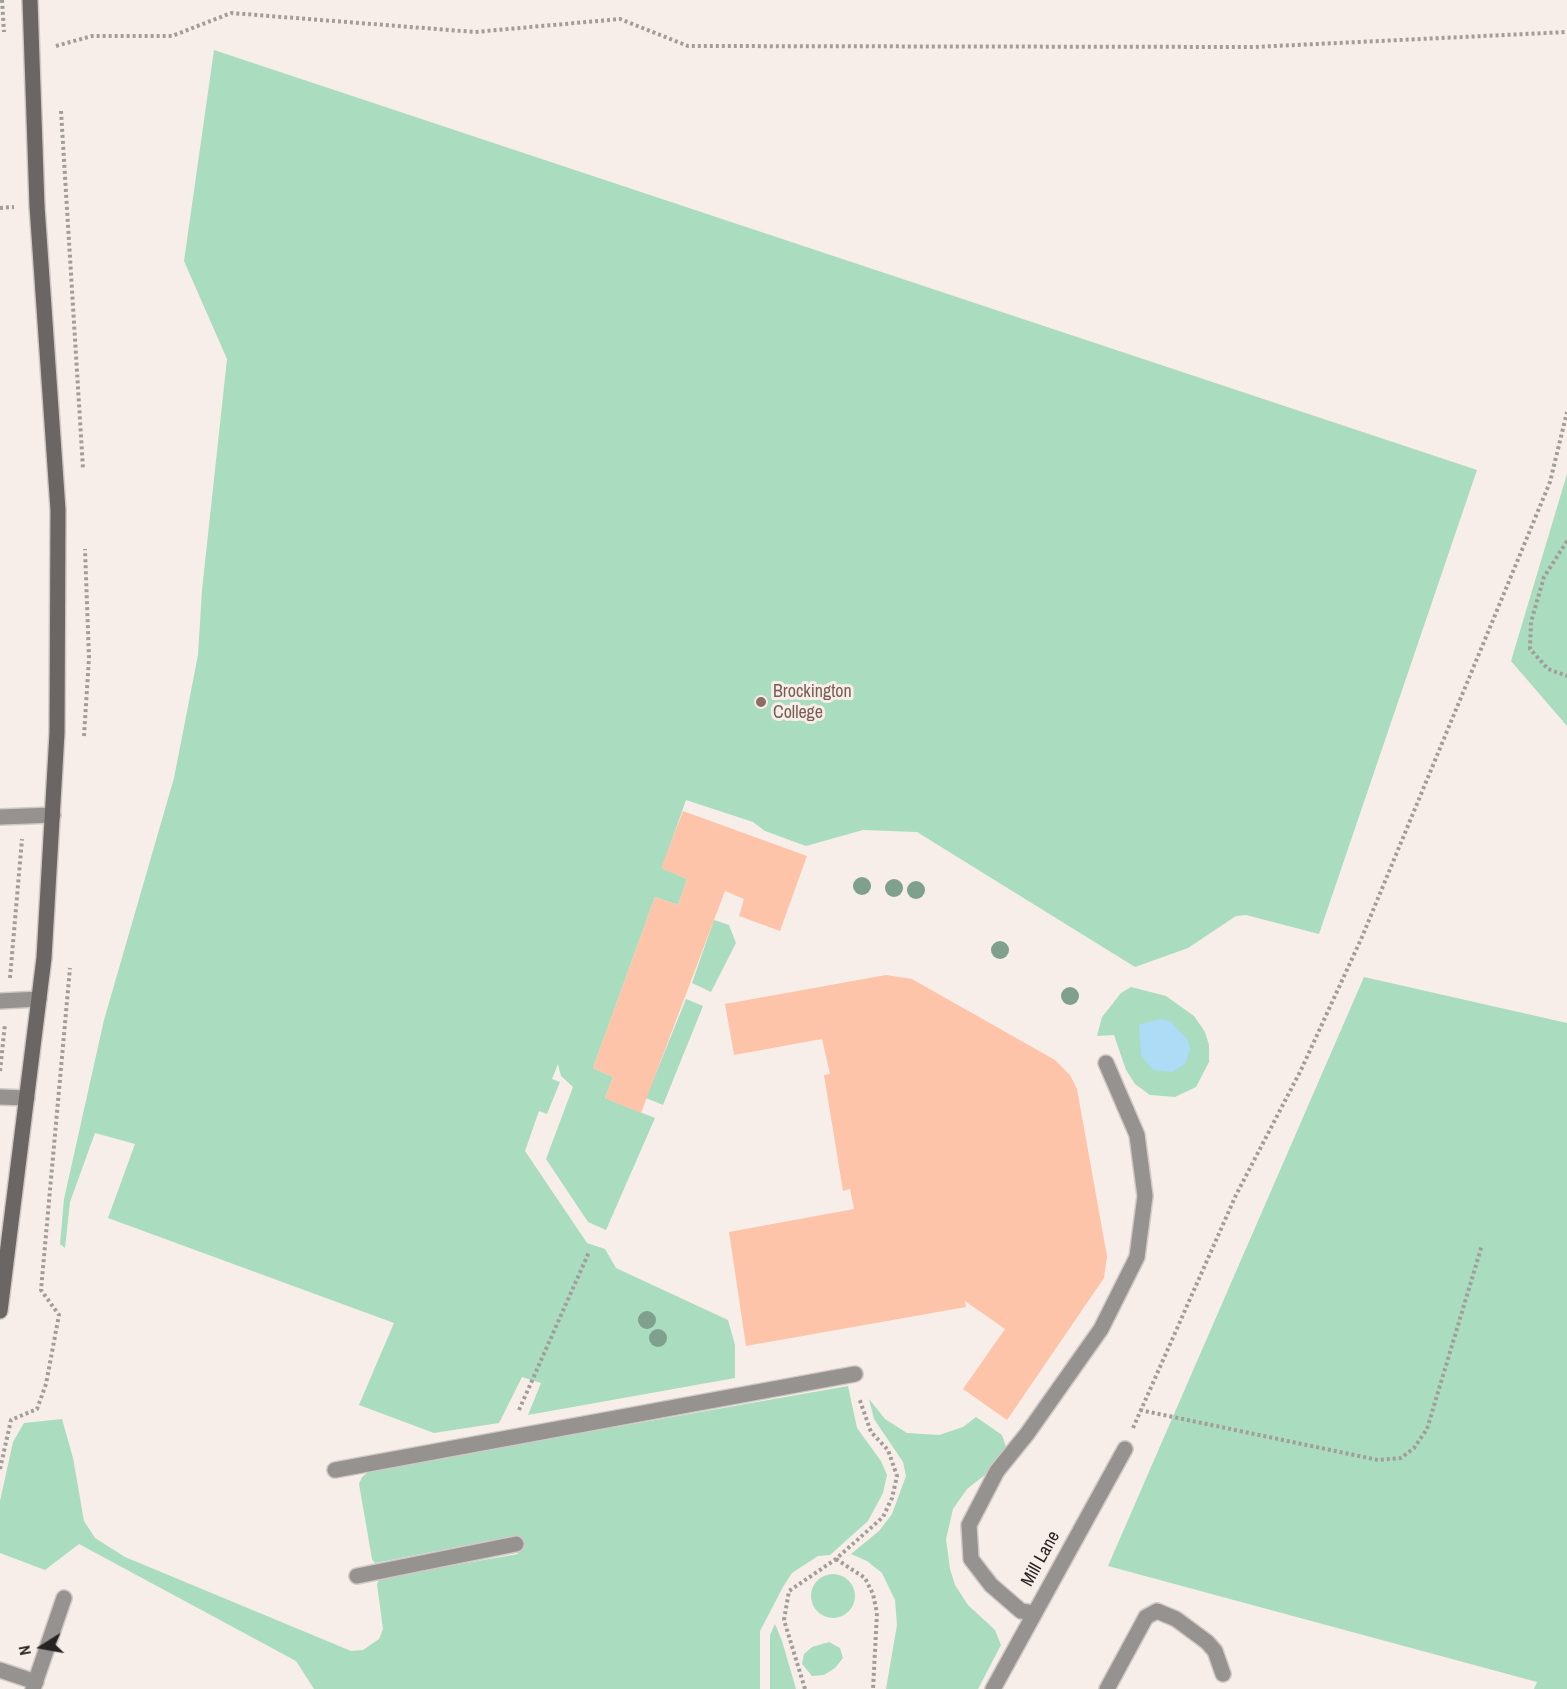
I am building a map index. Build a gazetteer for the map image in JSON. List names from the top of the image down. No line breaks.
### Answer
{"streets":{"street":["Mill Lane"]},"places":["Brockington College"],"north":"left"}
